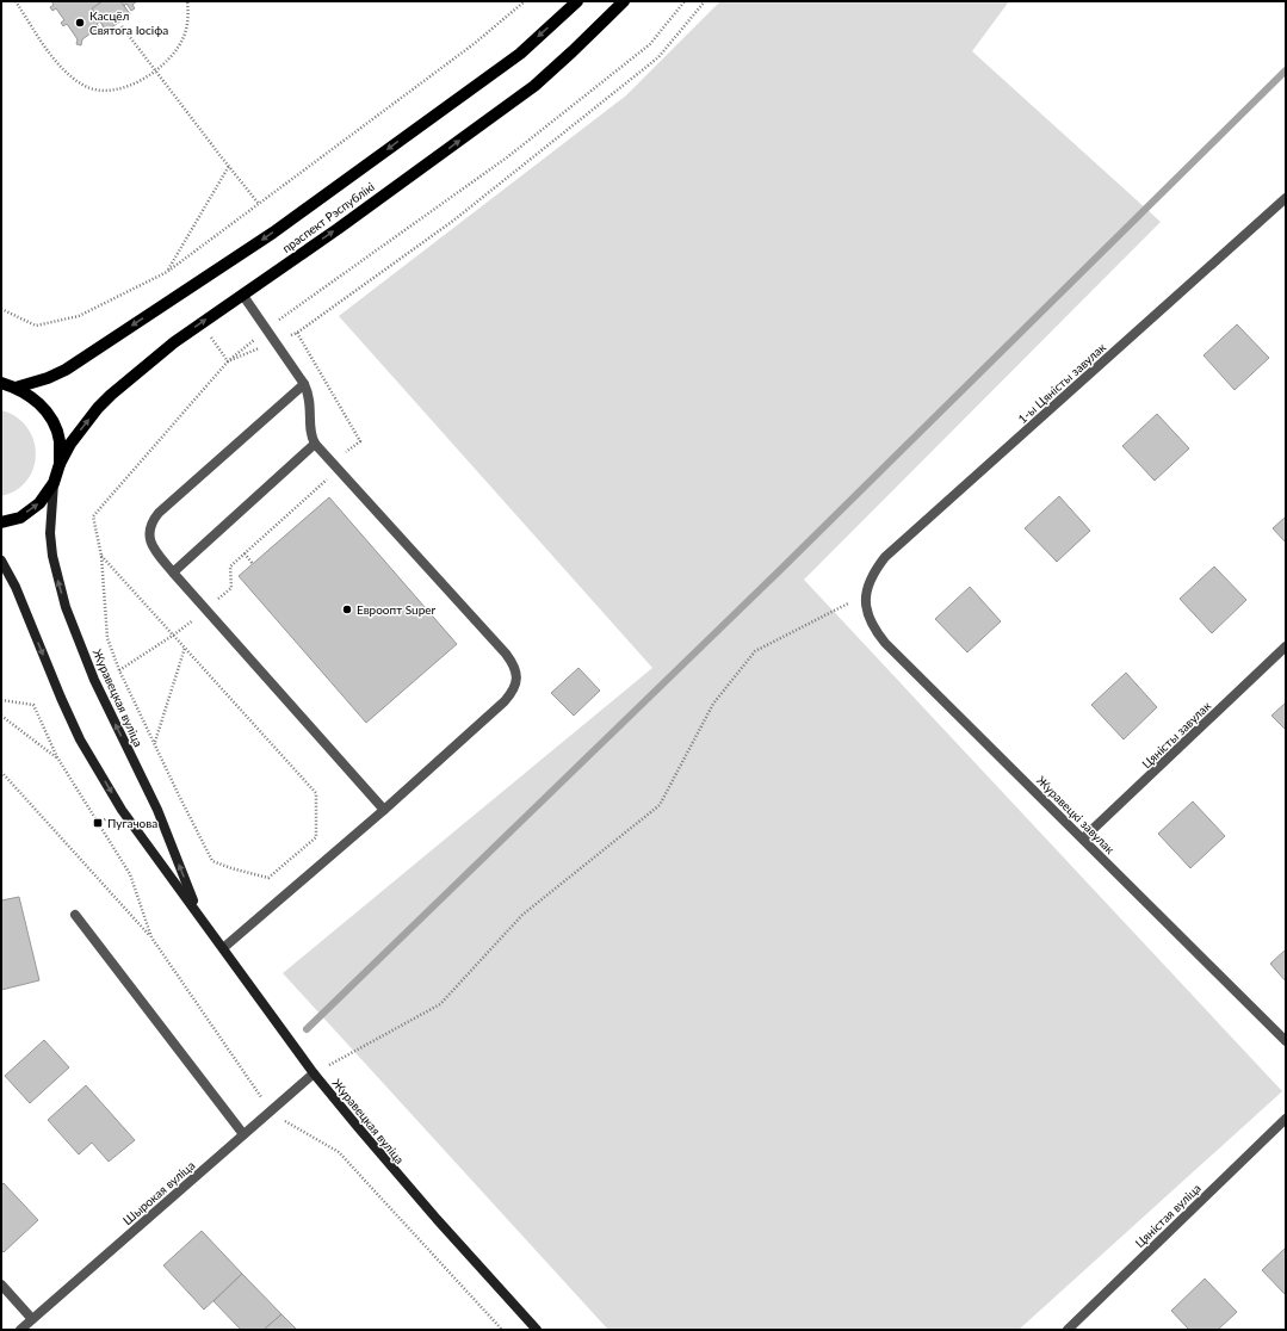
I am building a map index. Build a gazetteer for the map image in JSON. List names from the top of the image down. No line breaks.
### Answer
{"streets":{"main road":["праспект Рэспублікі"],"street":["1-ы Цяністы завулак","Журавецкая вуліца","Цяністы завулак","Журавецкі завулак","Шырокая вуліца","Цяністая вуліца"]},"crossings":[["праспект Рэспублікі","Журавецкая вуліца"],["1-ы Цяністы завулак","Журавецкі завулак"],["Журавецкая вуліца","Шырокая вуліца"],["Цяністы завулак","Журавецкі завулак"]],"places":{"other":["Касцёл Святога Іосіфа","Евроопт Super"],"transit":["Пугачова"]}}
